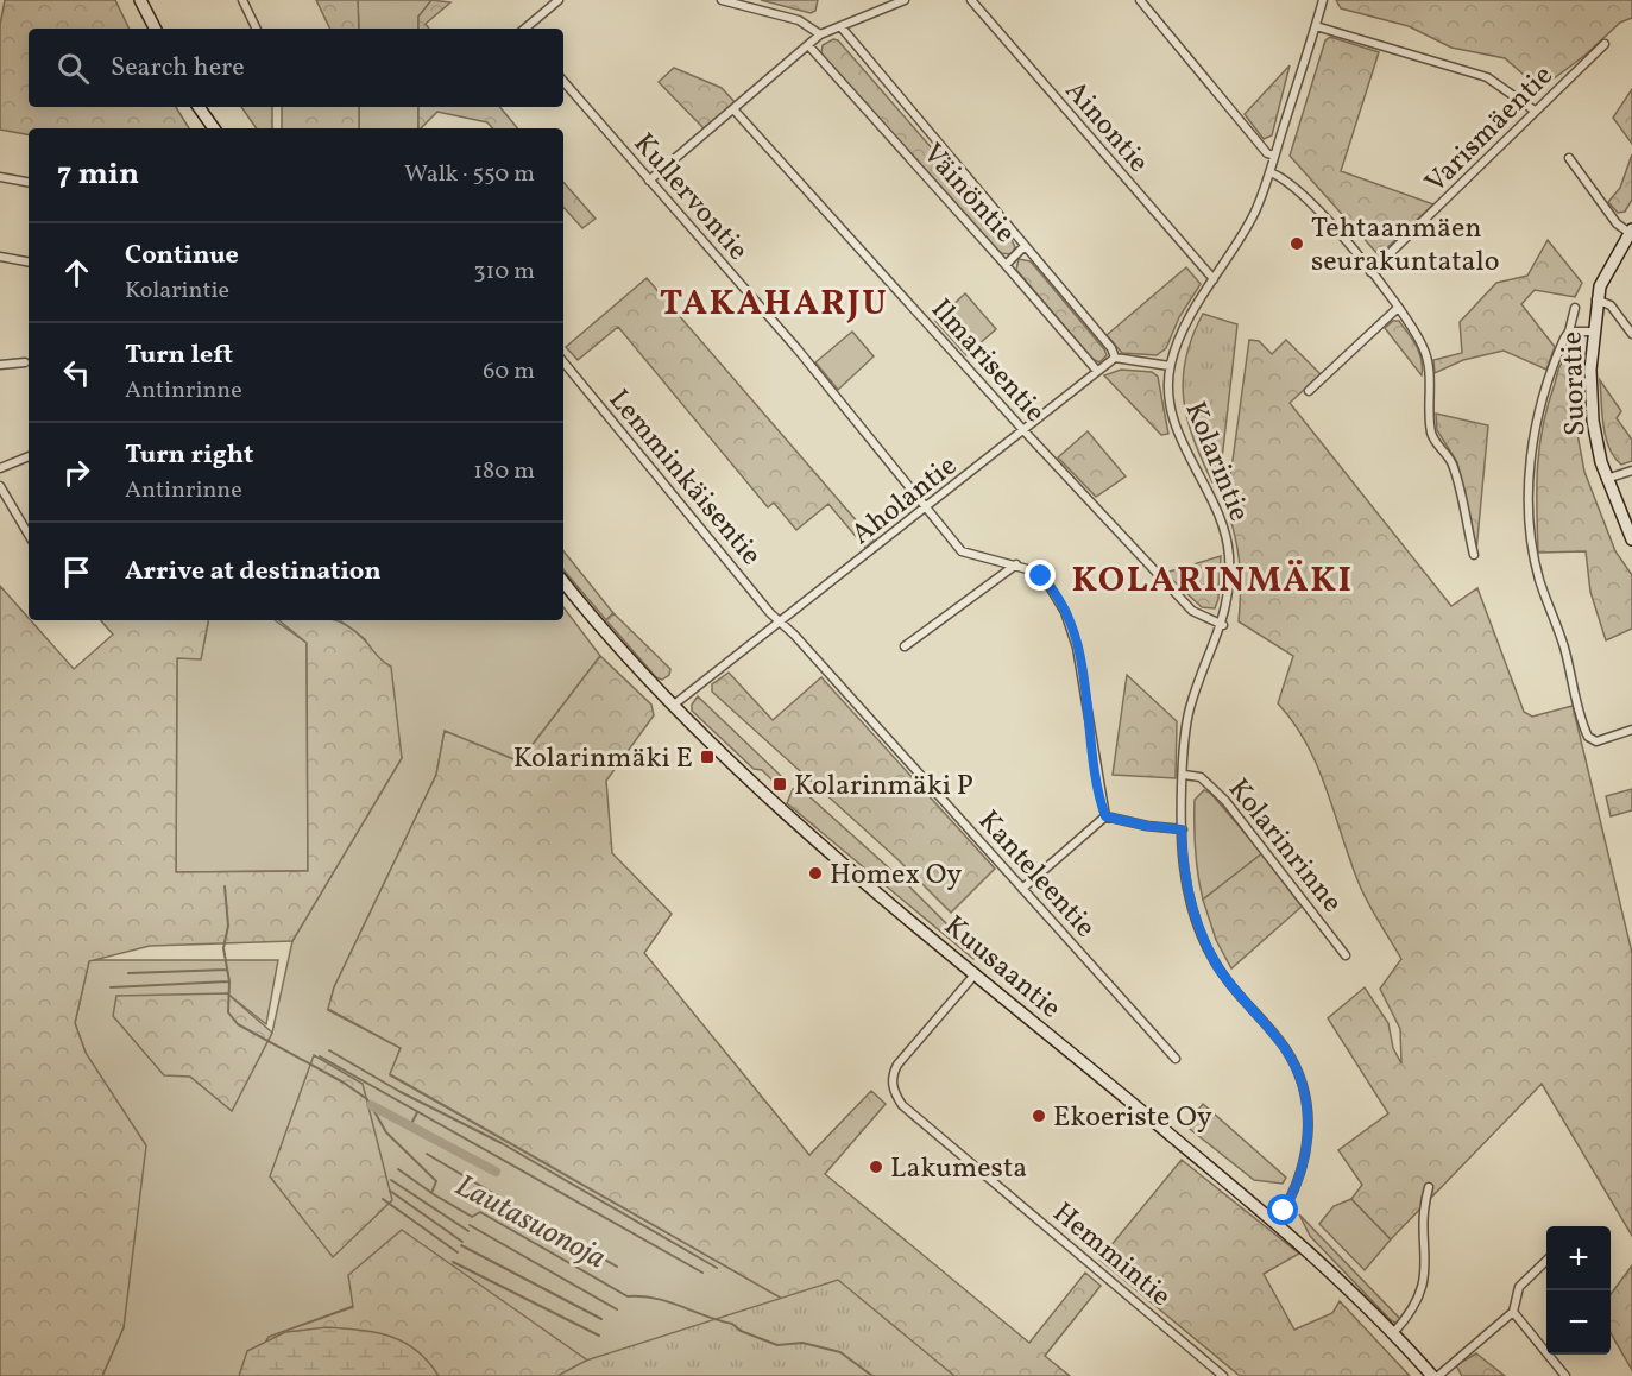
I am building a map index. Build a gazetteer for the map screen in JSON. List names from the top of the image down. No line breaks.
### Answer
{"streets":{"main road":["Suoratie","Kuusaantie"],"street":["Ainontie","Varismäentie","Väinöntie","Kullervontie","Ilmarisentie","Kolarintie","Lemminkäisentie","Aholantie","Kolarinrinne","Kanteleentie","Hemmintie"]},"crossings":[["Ainontie","Kolarintie"],["Väinöntie","Aholantie"],["Kullervontie","Aholantie"],["Ilmarisentie","Kolarintie"],["Ilmarisentie","Aholantie"],["Kolarintie","Kolarinrinne"],["Kolarintie","Kuusaantie"],["Lemminkäisentie","Aholantie"],["Lemminkäisentie","Kanteleentie"],["Aholantie","Kanteleentie"],["Aholantie","Kuusaantie"],["Kuusaantie","Hemmintie"]],"districts":["TAKAHARJU","KOLARINMÄKI"],"water":["Lautasuonoja"],"places":{"other":["Tehtaanmäen seurakuntatalo","Homex Oy","Ekoeriste Oy","Lakumesta"],"transit":["Kolarinmäki E","Kolarinmäki P"]},"page":{"search":"Search here","heading":["7 min","Walk · 550 m"],"list":[["Continue","Kolarintie","310 m"],["Turn left","Antinrinne","60 m"],["Turn right","Antinrinne","180 m"],"Arrive at destination"],"map_buttons":["+","−"]}}
